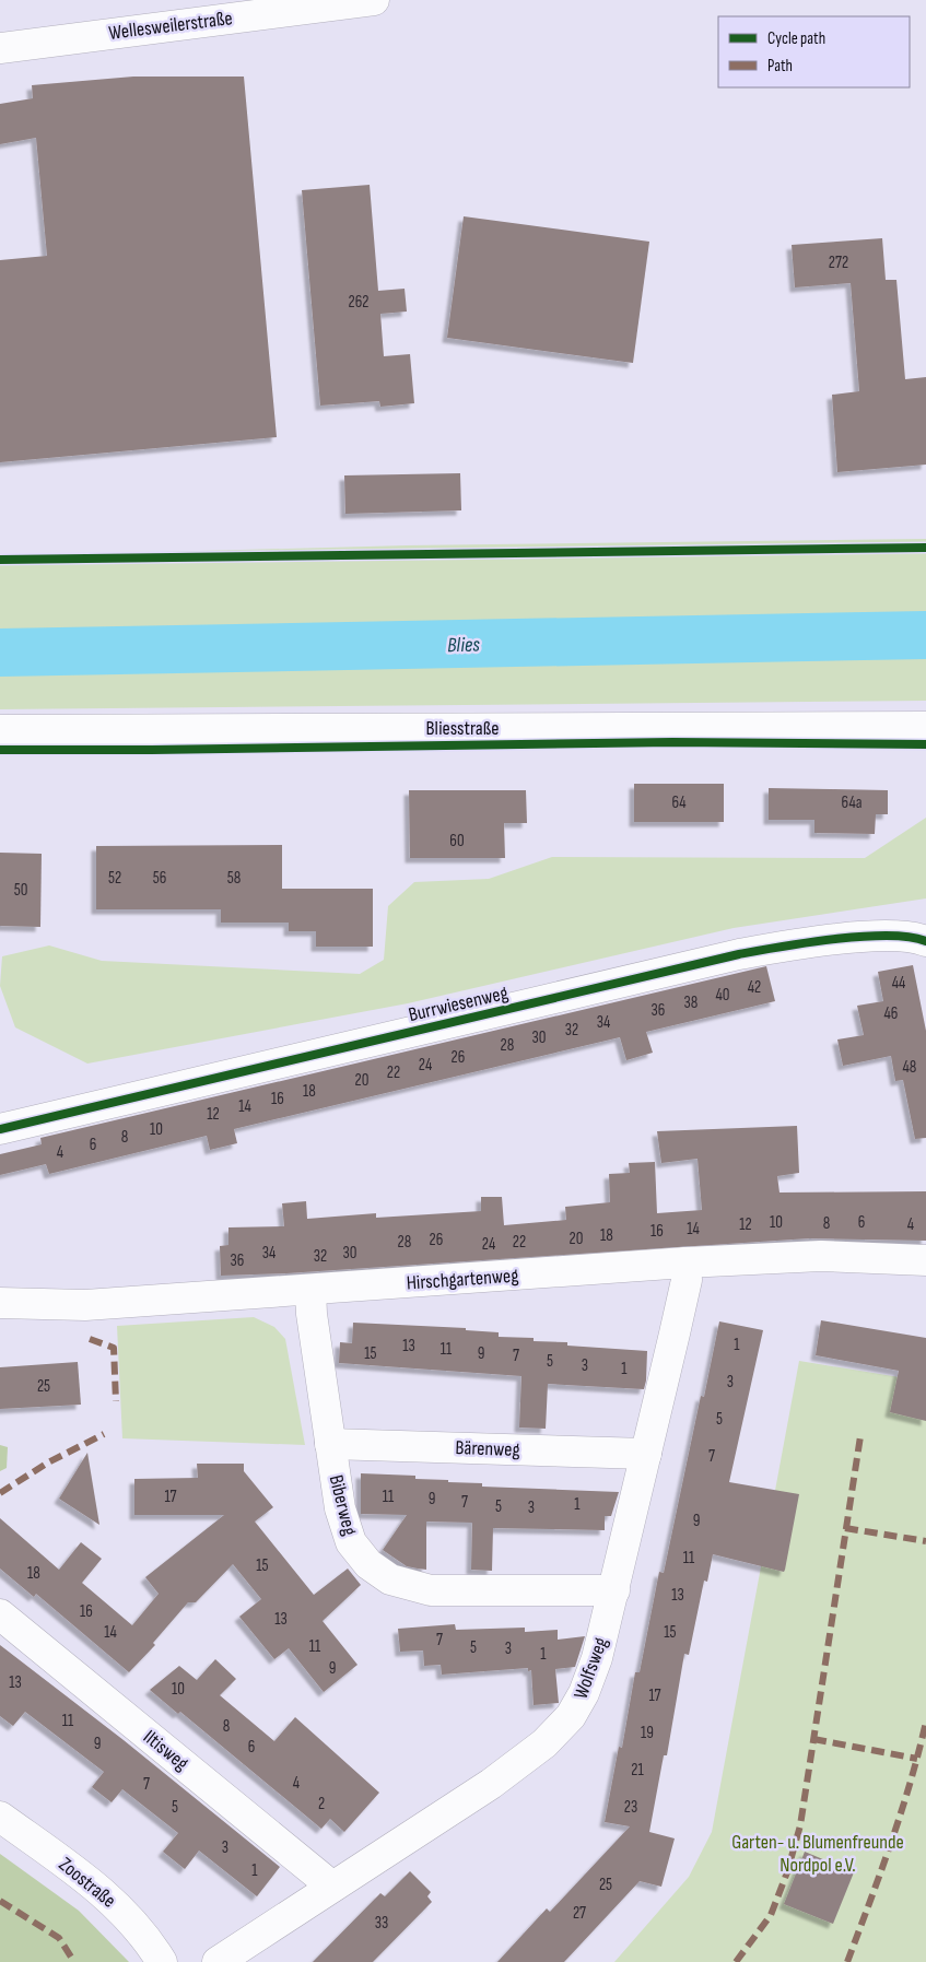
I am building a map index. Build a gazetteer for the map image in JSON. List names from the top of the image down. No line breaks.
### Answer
{"streets":{"street":["Wellesweilerstraße","Bliesstraße","Burrwiesenweg","Hirschgartenweg","Bärenweg","Biberweg","Wolfsweg","Iltisweg","Zoostraße"]},"crossings":[["Hirschgartenweg","Biberweg"],["Hirschgartenweg","Wolfsweg"],["Bärenweg","Biberweg"],["Bärenweg","Wolfsweg"],["Biberweg","Wolfsweg"],["Wolfsweg","Iltisweg"]],"water":["Blies"],"parks":["Garten- u. Blumenfreunde Nordpol e.V."],"house_numbers":["272","262","64","64a","60","52","56","58","50","44","42","40","38","36","46","34","32","30","28","26","24","48","22","20","18","16","14","12","10","8","6","4","10","6","8","12","4","14","16","18","20","26","28","22","24","34","30","32","36","1","13","11","15","9","7","5","3","1","3","25","5","7","17","11","9","7","1","5","3","9","11","15","18","13","16","13","14","15","7","11","5","3","1","9","13","10","17","11","8","19","9","6","21","4","7","2","5","23","3","1","25","27","33"],"legend":["Cycle path","Path"]}
